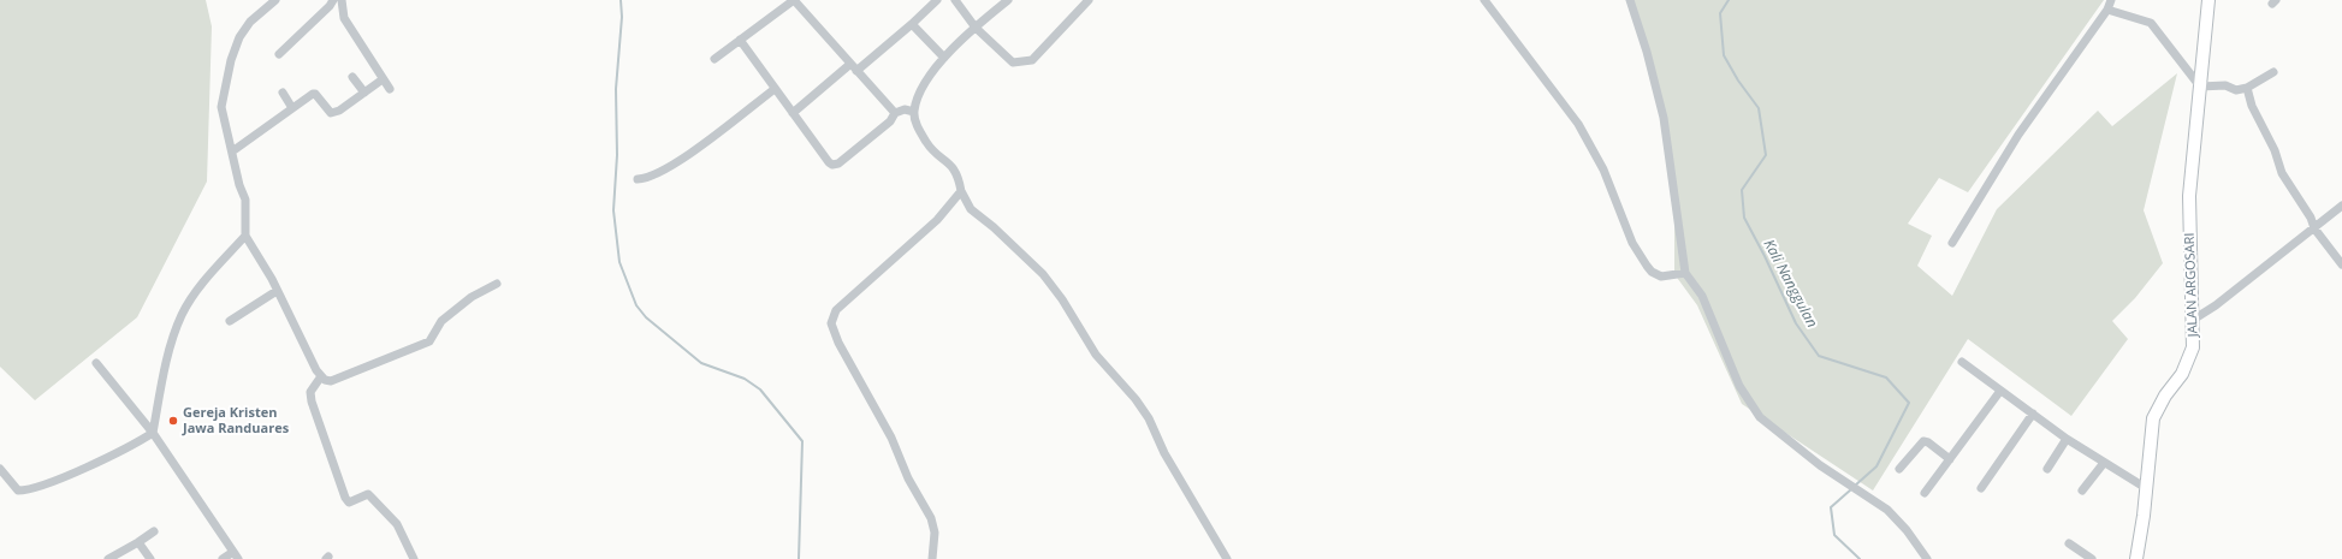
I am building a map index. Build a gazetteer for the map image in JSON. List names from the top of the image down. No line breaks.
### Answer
{"streets":{"street":["JALAN ARGOSARI"]},"water":["Kali Nanggulan"],"places":["Gereja Kristen Jawa Randuares"]}
